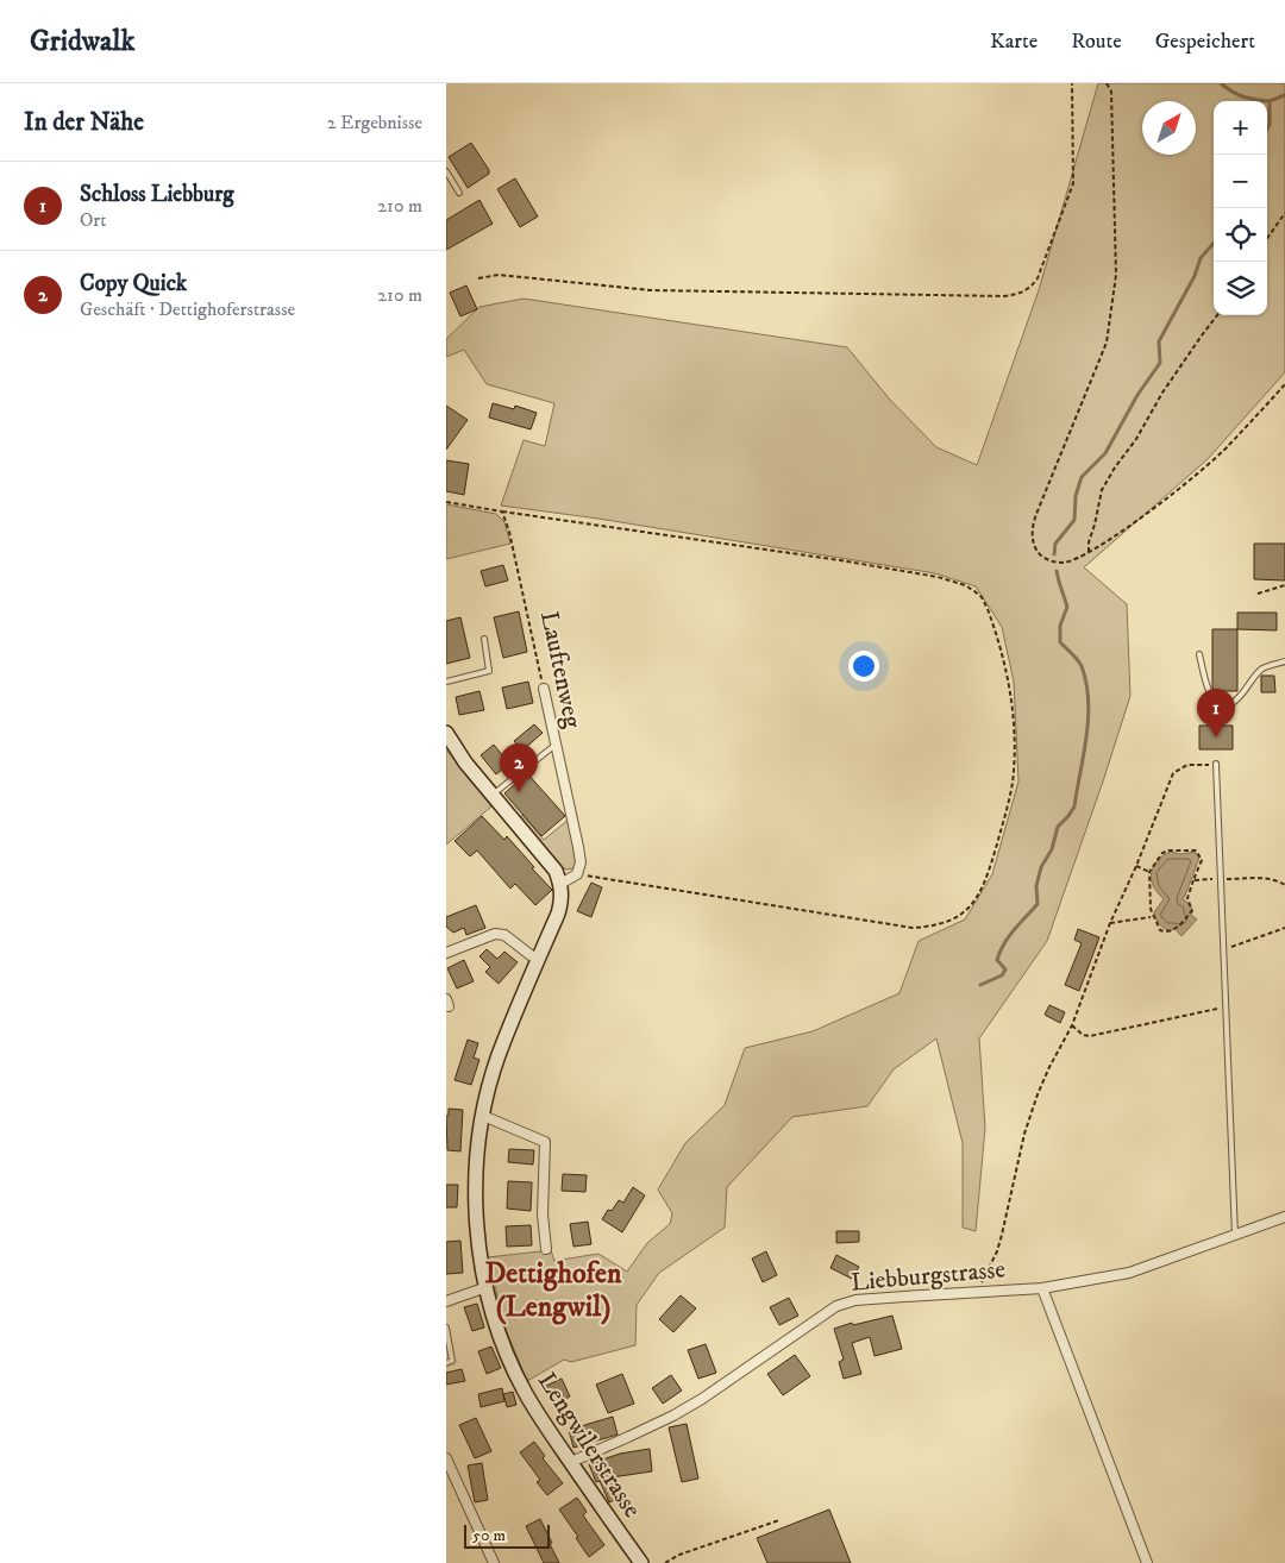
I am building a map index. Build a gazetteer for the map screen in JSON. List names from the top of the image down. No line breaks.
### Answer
{"streets":{"street":["Lauftenweg","Liebburgstrasse","Lengwilerstrasse"]},"crossings":[["Liebburgstrasse","Lengwilerstrasse"]],"districts":["Dettighofen (Lengwil)"],"scale_bar":"50 m","north":"top right","page":{"header":"Gridwalk","nav":["Karte","Route","Gespeichert"],"heading":["In der Nähe","2 Ergebnisse"],"map_buttons":["+","−"],"list":[{"mark":"1","name":"Schloss Liebburg","note":"Ort","value":"210 m"},{"mark":"2","name":"Copy Quick","note":"Geschäft · Dettighoferstrasse","value":"210 m"}],"pins":["1","2"],"scale":"50 m"}}
